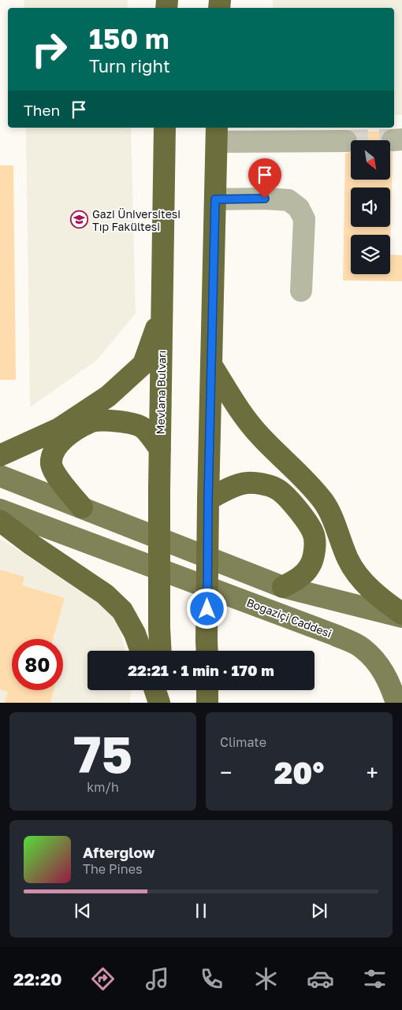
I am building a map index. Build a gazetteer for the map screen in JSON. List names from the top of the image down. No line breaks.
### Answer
{"streets":{"highway":["Mevlana Bulvarı"],"main road":["Boğaziçi Caddesi"]},"places":{"school or university":["Gazi Üniversitesi Tıp Fakültesi"]},"north":"bottom right","page":{"turn":["150 m","Turn right"],"then":"Then","limit":"80","trip":"22:21 · 1 min · 170 m","tile":[["75","km/h"],"Climate"],"heat":["−","20°","+"],"song":["Afterglow","The Pines"],"tabs":"22:20"}}
